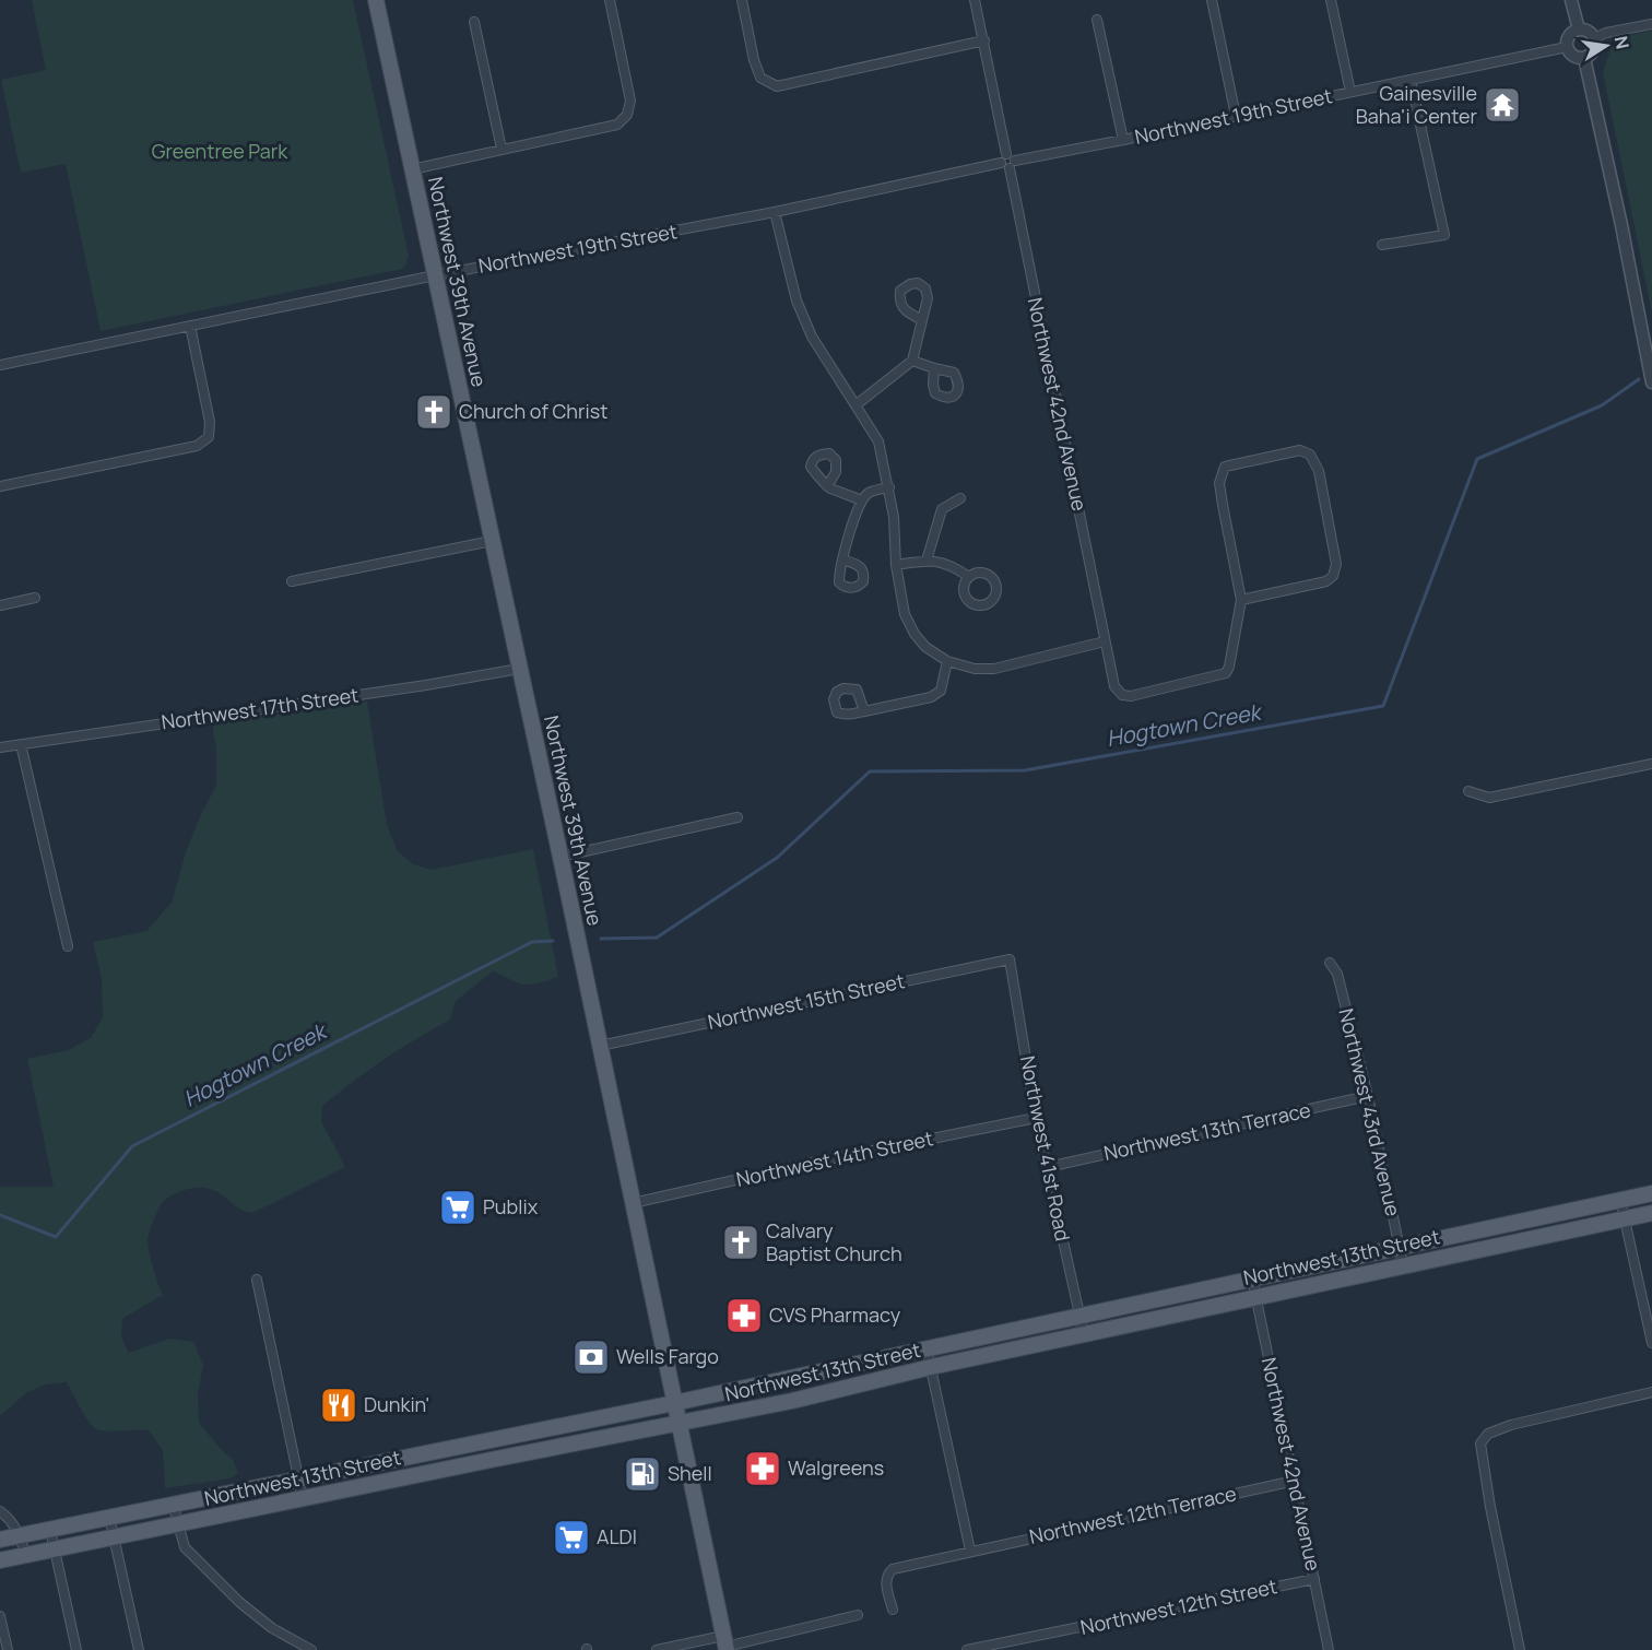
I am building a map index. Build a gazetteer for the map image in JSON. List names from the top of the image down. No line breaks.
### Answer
{"streets":{"main road":["Northwest 39th Avenue","Northwest 13th Street"],"street":["Northwest 19th Street","Northwest 42nd Avenue","Northwest 17th Street","Northwest 15th Street","Northwest 43rd Avenue","Northwest 13th Terrace","Northwest 41st Road","Northwest 14th Street","Northwest 12th Terrace","Northwest 12th Street"]},"crossings":[["Northwest 19th Street","Northwest 39th Avenue"],["Northwest 19th Street","Northwest 42nd Avenue"],["Northwest 39th Avenue","Northwest 17th Street"],["Northwest 39th Avenue","Northwest 15th Street"],["Northwest 39th Avenue","Northwest 14th Street"],["Northwest 39th Avenue","Northwest 13th Street"],["Northwest 42nd Avenue","Northwest 13th Street"],["Northwest 42nd Avenue","Northwest 12th Terrace"],["Northwest 42nd Avenue","Northwest 12th Street"],["Northwest 15th Street","Northwest 41st Road"],["Northwest 43rd Avenue","Northwest 13th Terrace"],["Northwest 43rd Avenue","Northwest 13th Street"],["Northwest 13th Terrace","Northwest 41st Road"],["Northwest 41st Road","Northwest 14th Street"],["Northwest 41st Road","Northwest 13th Street"]],"water":["Hogtown Creek"],"parks":["Greentree Park"],"places":{"temple":["Gainesville Baha'i Center"],"church":["Church of Christ","Calvary Baptist Church"],"supermarket":["Publix","ALDI"],"pharmacy":["CVS Pharmacy","Walgreens"],"bank":["Wells Fargo"],"restaurant":["Dunkin'"],"fuel station":["Shell"]},"north":"right"}
